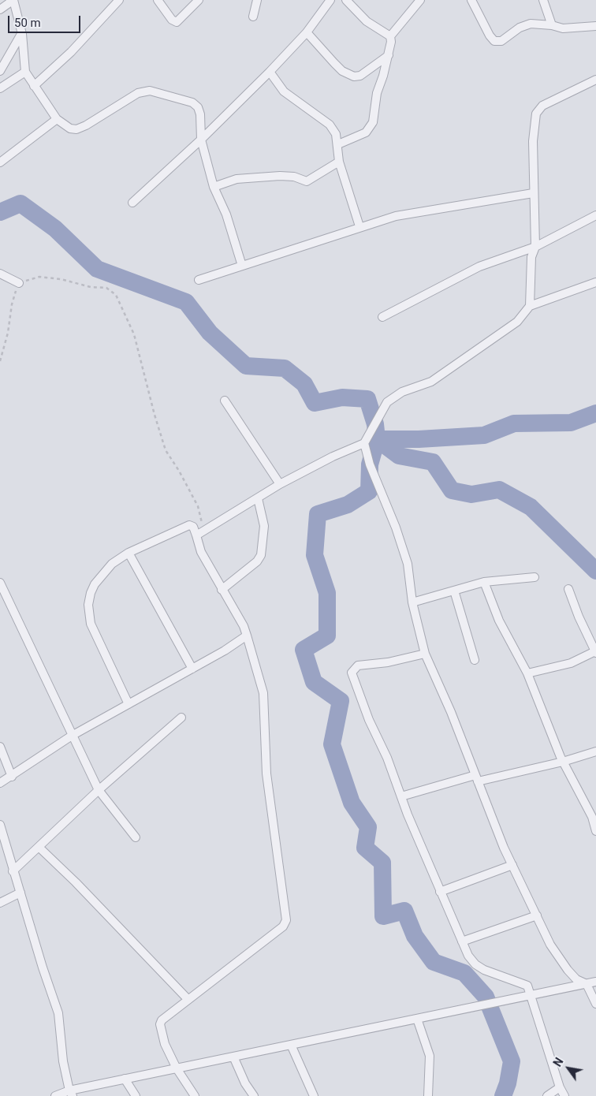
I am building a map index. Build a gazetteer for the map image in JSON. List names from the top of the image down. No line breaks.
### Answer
{"scale_bar":"50 m","north":"top left"}
